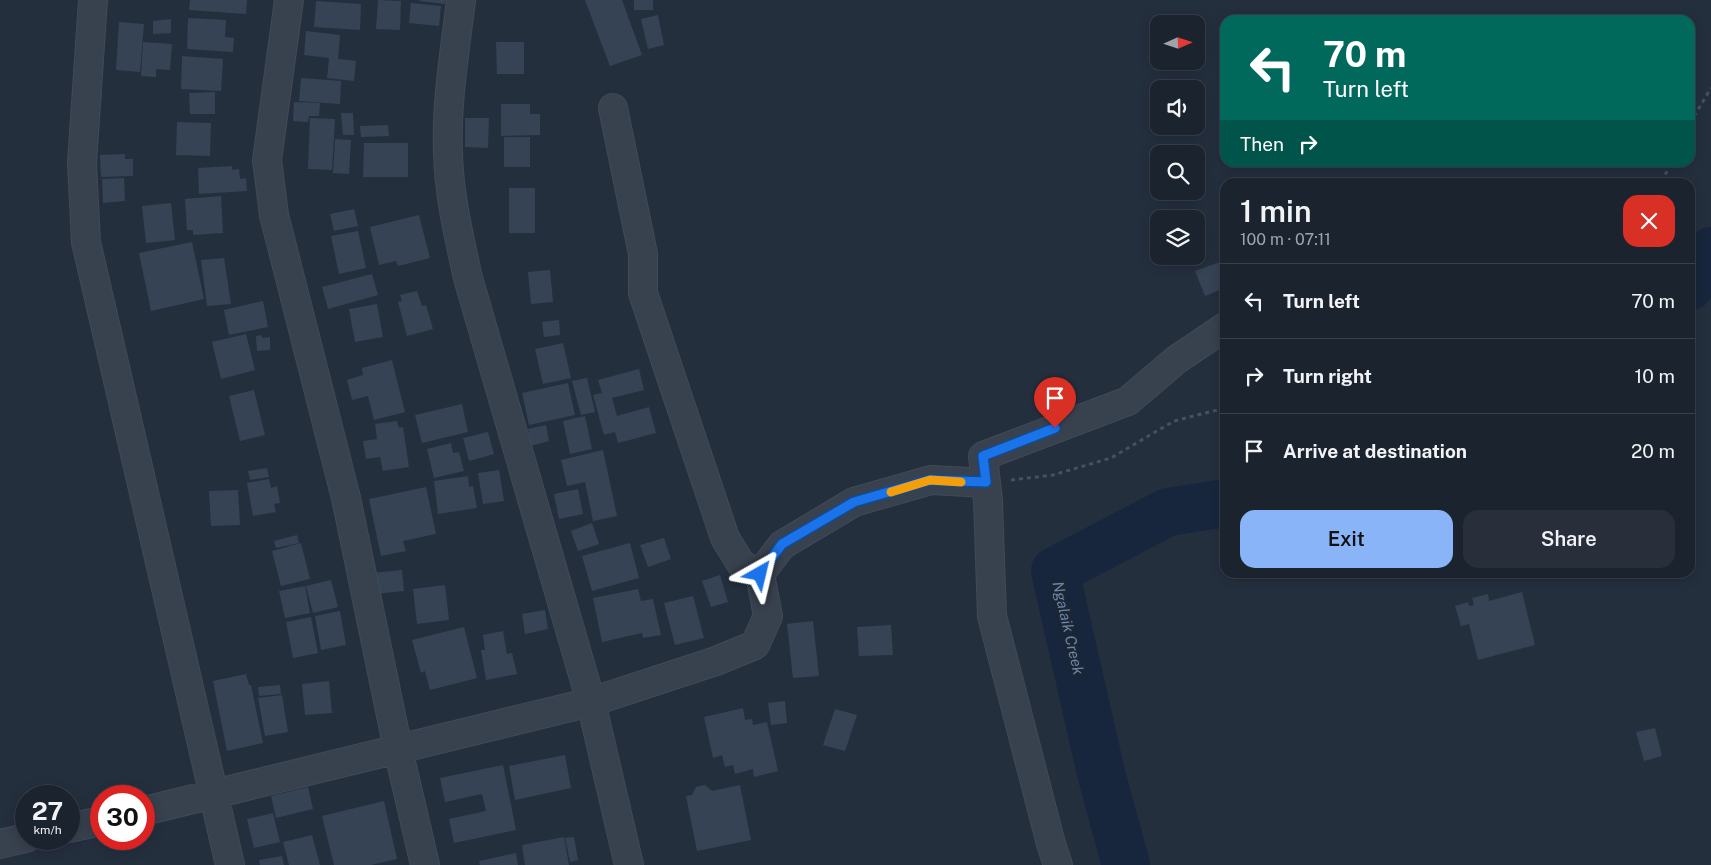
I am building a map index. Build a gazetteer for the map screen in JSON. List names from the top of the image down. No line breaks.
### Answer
{"water":["Ngalaik Creek"],"north":"right","page":{"turn":["70 m","Turn left"],"then":"Then","heading":["1 min","100 m · 07:11"],"list":[{"name":"Turn left","value":"70 m"},{"name":"Turn right","value":"10 m"},{"name":"Arrive at destination","value":"20 m"}],"buttons":["Exit","Share"],"speed":"27 km/h","limit":"30"}}
